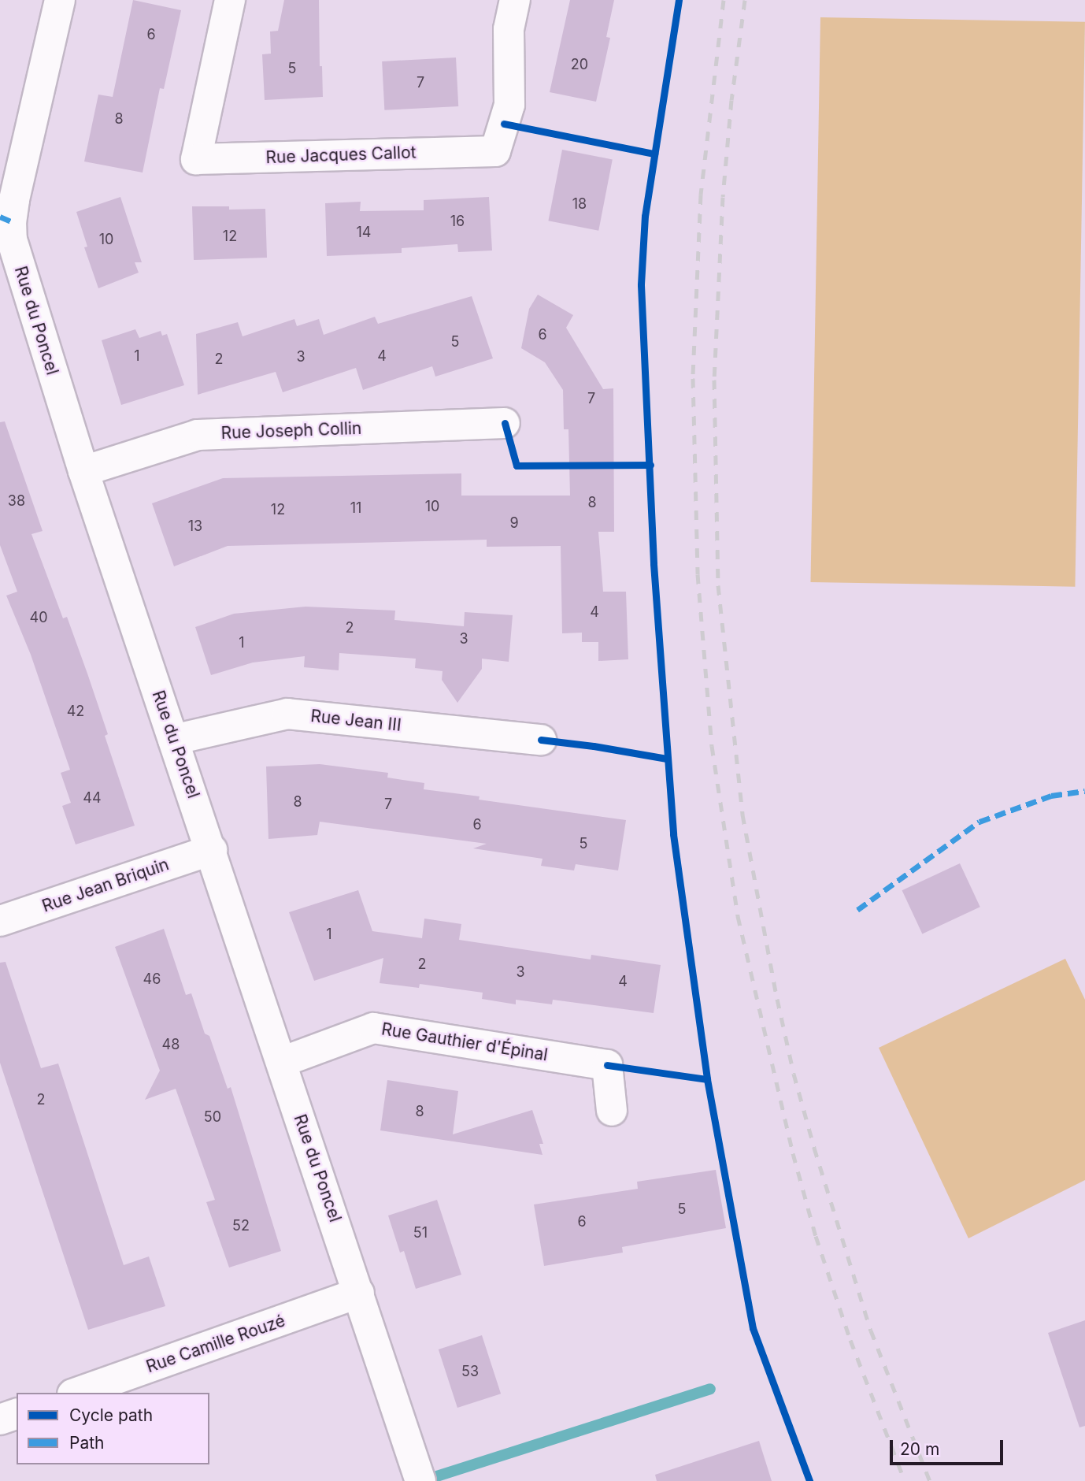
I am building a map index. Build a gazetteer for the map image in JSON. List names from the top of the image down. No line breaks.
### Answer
{"streets":{"street":["Rue Jacques Callot","Rue du Poncel","Rue Joseph Collin","Rue Jean III","Rue Jean Briquin","Rue Gauthier d'Épinal","Rue Camille Rouzé"]},"crossings":[["Rue du Poncel","Rue Joseph Collin"],["Rue du Poncel","Rue Jean III"],["Rue du Poncel","Rue Jean Briquin"],["Rue du Poncel","Rue Gauthier d'Épinal"],["Rue du Poncel","Rue Camille Rouzé"]],"house_numbers":["6","20","5","7","8","18","16","14","12","10","6","5","1","4","3","2","7","38","8","10","11","12","9","13","4","40","2","3","1","42","44","8","7","6","5","1","2","3","46","4","48","2","8","50","5","6","52","51","53"],"legend":["Cycle path","Path"],"scale_bar":"20 m"}
